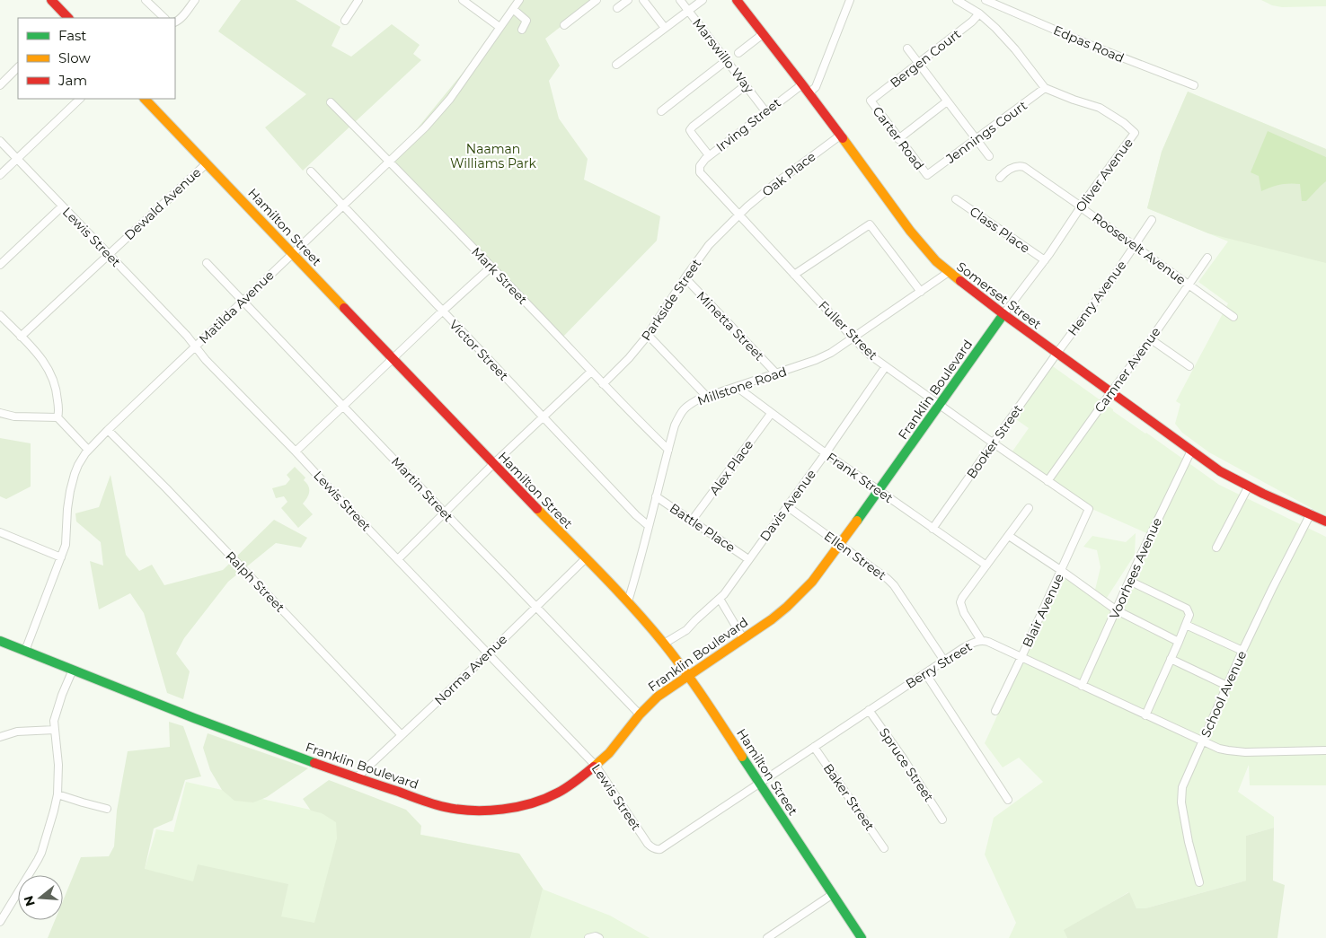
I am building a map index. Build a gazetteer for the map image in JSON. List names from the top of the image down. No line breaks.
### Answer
{"streets":{"main road":["Hamilton Street","Somerset Street","Franklin Boulevard"],"street":["Edpas Road","Marswillo Way","Bergen Court","Irving Street","Jennings Court","Carter Road","Oak Place","Oliver Avenue","Dewald Avenue","Class Place","Lewis Street","Roosevelt Avenue","Mark Street","Henry Avenue","Parkside Street","Matilda Avenue","Minetta Street","Fuller Street","Victor Street","Camner Avenue","Millstone Road","Booker Street","Alex Place","Frank Street","Martin Street","Davis Avenue","Battle Place","Ellen Street","Voorhees Avenue","Ralph Street","Blair Avenue","Berry Street","Norma Avenue","School Avenue","Spruce Street","Baker Street"]},"crossings":[["Marswillo Way","Irving Street"],["Bergen Court","Carter Road"],["Bergen Court","Oliver Avenue"],["Irving Street","Somerset Street"],["Irving Street","Fuller Street"],["Jennings Court","Carter Road"],["Jennings Court","Oliver Avenue"],["Oak Place","Somerset Street"],["Oak Place","Parkside Street"],["Oak Place","Fuller Street"],["Oliver Avenue","Class Place"],["Oliver Avenue","Roosevelt Avenue"],["Oliver Avenue","Somerset Street"],["Oliver Avenue","Franklin Boulevard"],["Dewald Avenue","Hamilton Street"],["Dewald Avenue","Lewis Street"],["Hamilton Street","Matilda Avenue"],["Hamilton Street","Millstone Road"],["Hamilton Street","Franklin Boulevard"],["Hamilton Street","Davis Avenue"],["Hamilton Street","Berry Street"],["Hamilton Street","Norma Avenue"],["Lewis Street","Matilda Avenue"],["Lewis Street","Franklin Boulevard"],["Lewis Street","Berry Street"],["Lewis Street","Norma Avenue"],["Roosevelt Avenue","Henry Avenue"],["Roosevelt Avenue","Camner Avenue"],["Mark Street","Parkside Street"],["Mark Street","Matilda Avenue"],["Mark Street","Millstone Road"],["Somerset Street","Henry Avenue"],["Somerset Street","Camner Avenue"],["Somerset Street","Millstone Road"],["Somerset Street","Franklin Boulevard"],["Somerset Street","Booker Street"],["Somerset Street","Voorhees Avenue"],["Somerset Street","School Avenue"],["Henry Avenue","Booker Street"],["Parkside Street","Minetta Street"],["Parkside Street","Fuller Street"],["Matilda Avenue","Victor Street"],["Matilda Avenue","Franklin Boulevard"],["Matilda Avenue","Martin Street"],["Matilda Avenue","Ralph Street"],["Minetta Street","Millstone Road"],["Fuller Street","Camner Avenue"],["Fuller Street","Millstone Road"],["Fuller Street","Franklin Boulevard"],["Fuller Street","Booker Street"],["Fuller Street","Davis Avenue"],["Fuller Street","Blair Avenue"],["Victor Street","Millstone Road"],["Millstone Road","Frank Street"],["Millstone Road","Battle Place"],["Franklin Boulevard","Frank Street"],["Franklin Boulevard","Martin Street"],["Franklin Boulevard","Ellen Street"],["Franklin Boulevard","Norma Avenue"],["Booker Street","Frank Street"],["Alex Place","Frank Street"],["Alex Place","Battle Place"],["Frank Street","Davis Avenue"],["Martin Street","Norma Avenue"],["Davis Avenue","Battle Place"],["Davis Avenue","Ellen Street"],["Ellen Street","Berry Street"],["Voorhees Avenue","Berry Street"],["Ralph Street","Norma Avenue"],["Blair Avenue","Berry Street"],["Berry Street","School Avenue"],["Berry Street","Spruce Street"],["Berry Street","Baker Street"]],"parks":["Naaman Williams Park"],"legend":["Fast","Slow","Jam"],"north":"left"}
